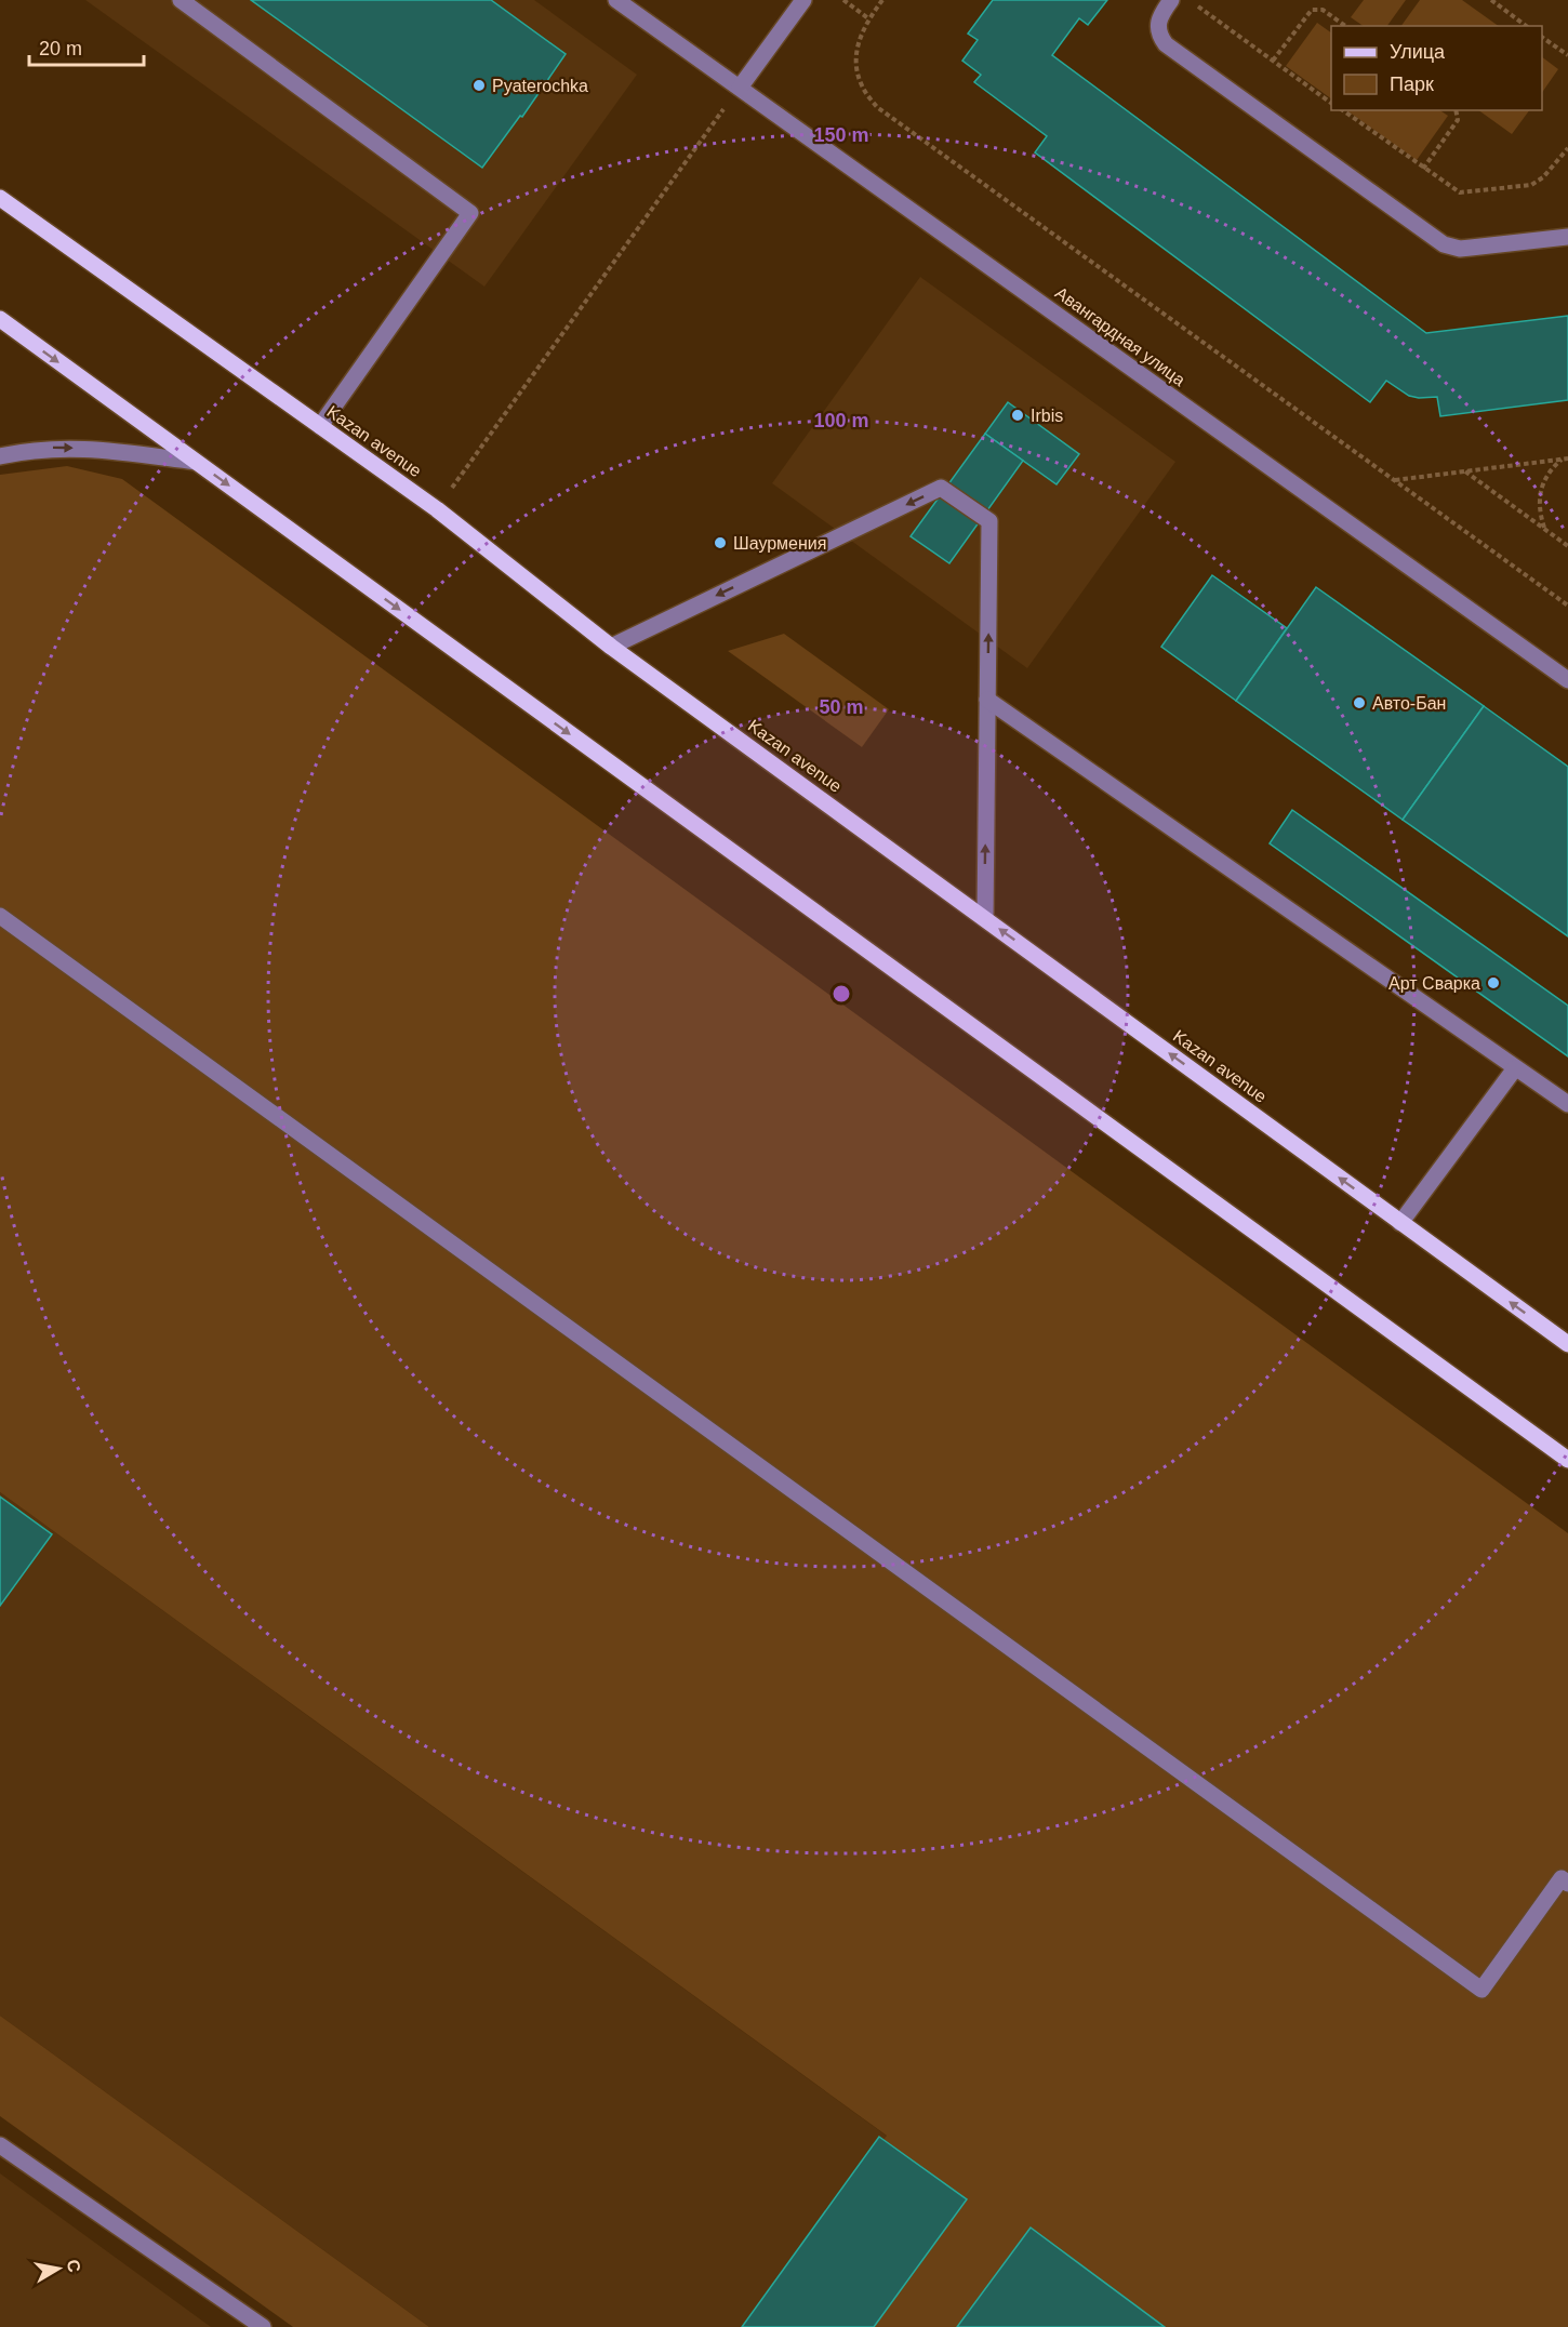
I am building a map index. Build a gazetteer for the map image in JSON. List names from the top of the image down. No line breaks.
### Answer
{"streets":{"main road":["Kazan avenue"],"street":["Авангардная улица"]},"places":["Pyaterochka","Irbis","Шаурмения","Авто-Бан","Арт Сварка"],"legend":["Улица","Парк"],"scale_bar":"20 m","north":"right","rings":["150 m","100 m","50 m"]}
